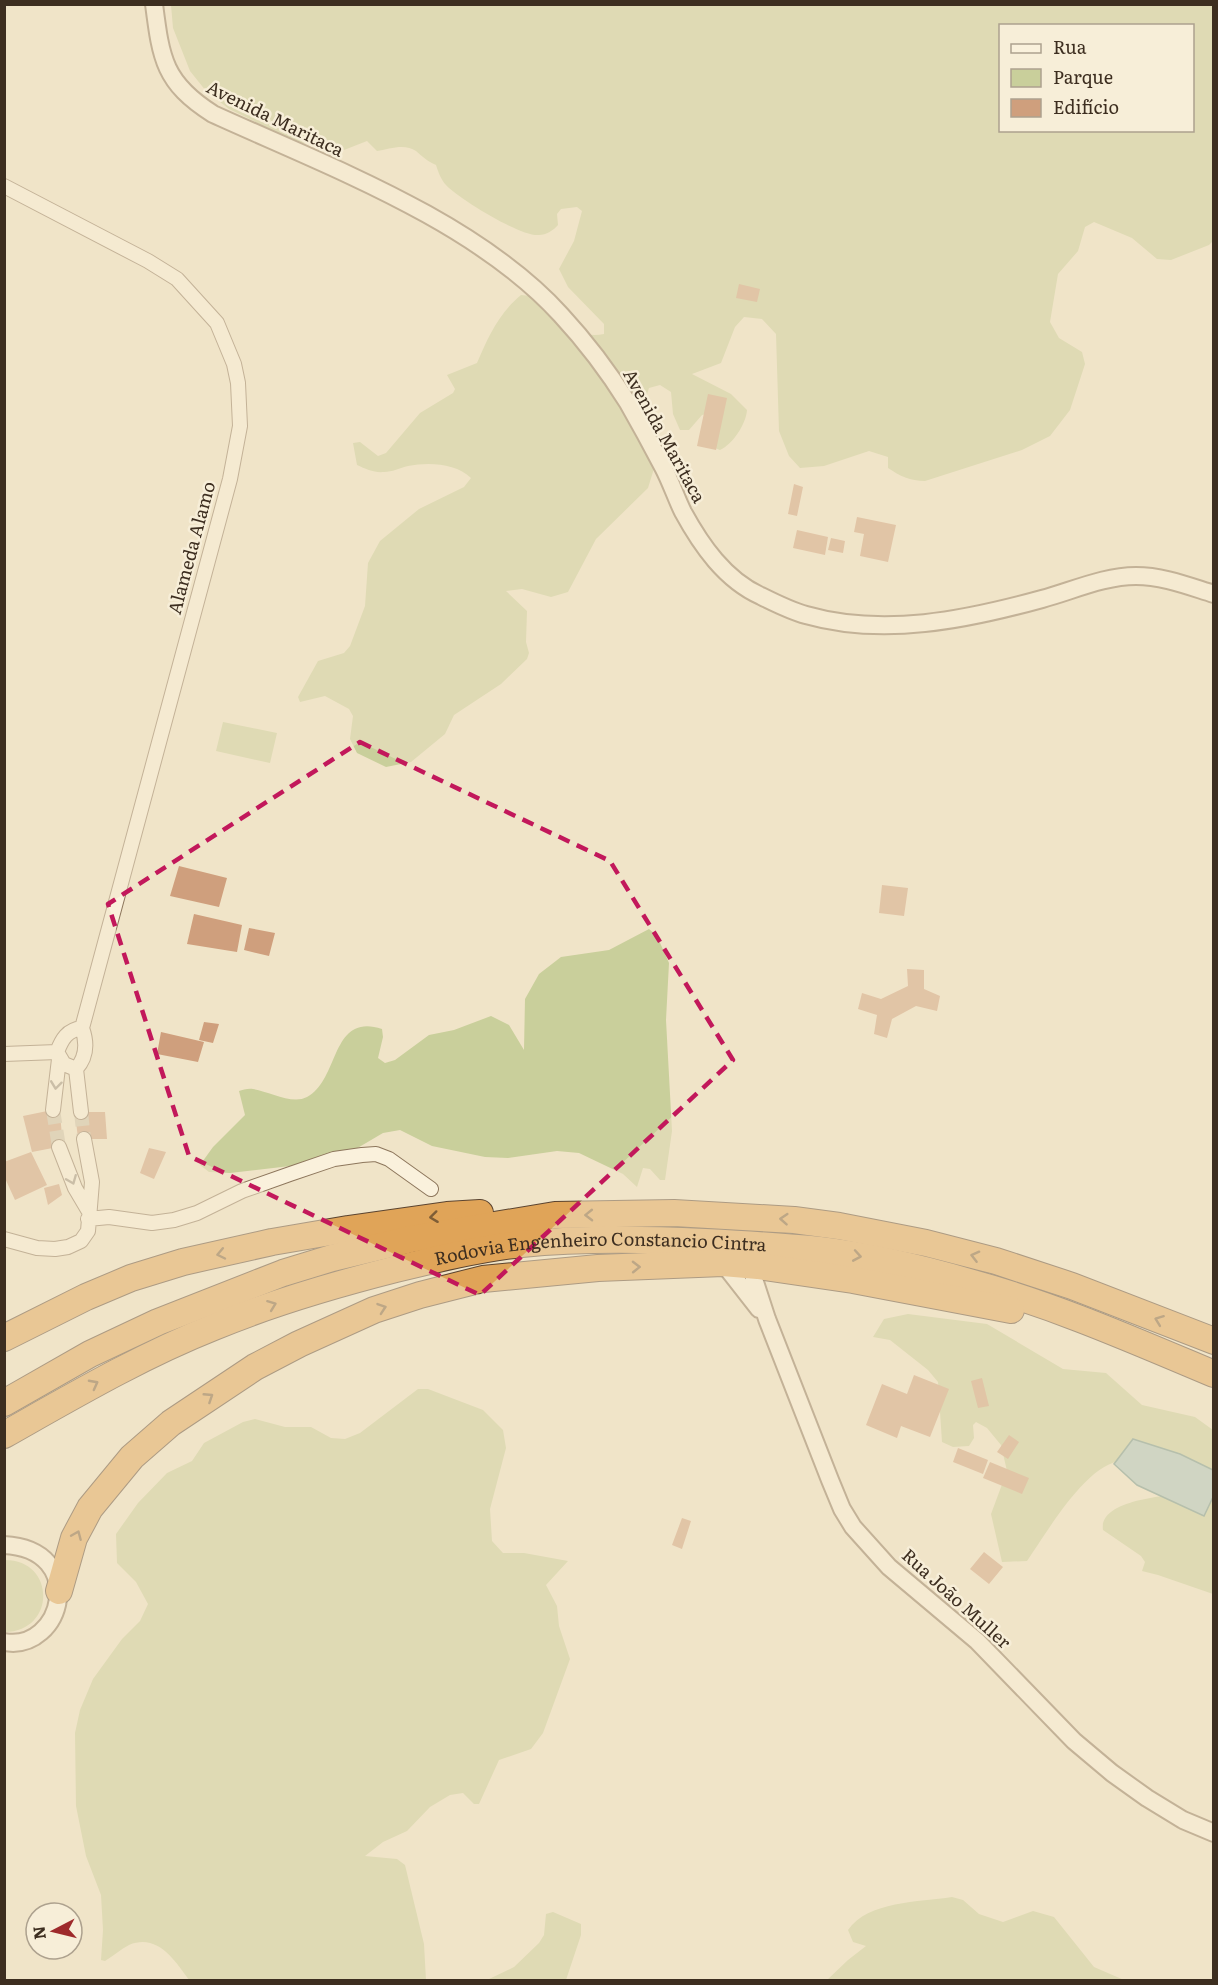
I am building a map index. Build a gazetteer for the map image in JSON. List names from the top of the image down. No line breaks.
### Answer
{"streets":{"highway":["Rodovia Engenheiro Constancio Cintra"],"street":["Avenida Maritaca","Alameda Alamo","Rua João Muller"]},"legend":["Rua","Parque","Edifício"],"north":"left"}
